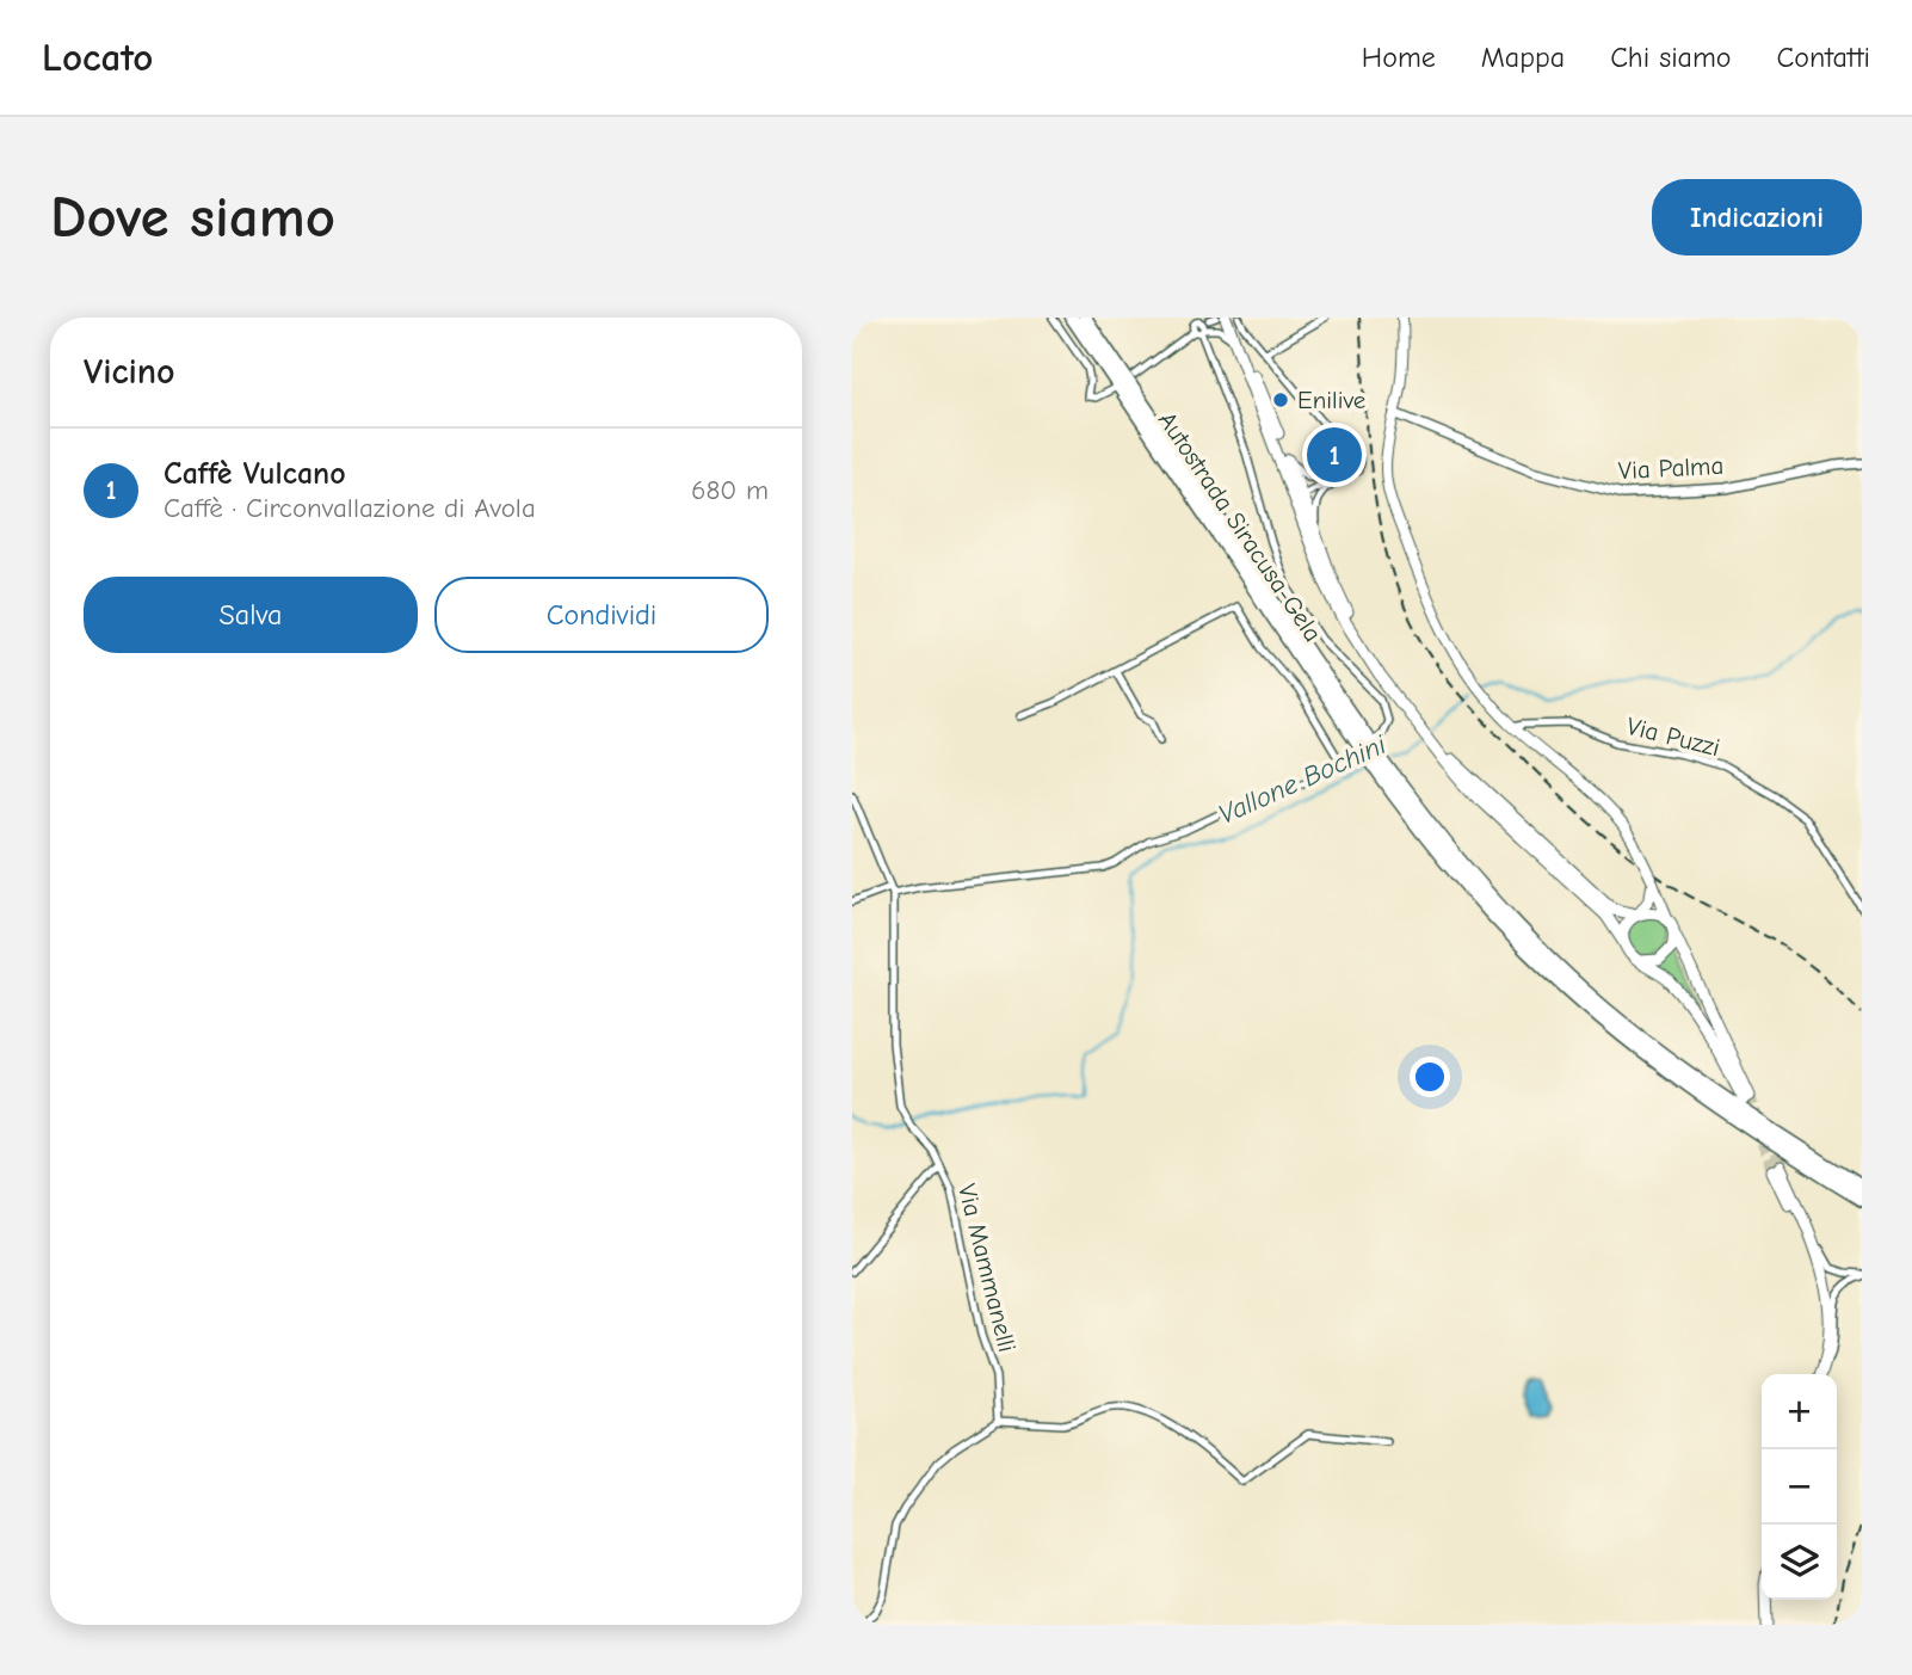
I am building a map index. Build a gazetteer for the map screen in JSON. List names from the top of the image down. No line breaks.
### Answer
{"streets":{"highway":["Autostrada Siracusa-Gela"],"street":["Via Palma","Via Puzzi","Via Mammanelli"]},"water":["Vallone Bochini"],"places":["Enilive"],"page":{"header":"Locato","nav":["Home","Mappa","Chi siamo","Contatti"],"buttons":["Indicazioni",["Salva","Condividi"]],"title":"Dove siamo","heading":"Vicino","pins":"1","list":[{"mark":"1","name":"Caffè Vulcano","note":"Caffè · Circonvallazione di Avola","value":"680 m"}],"map_buttons":["+","−"]}}
